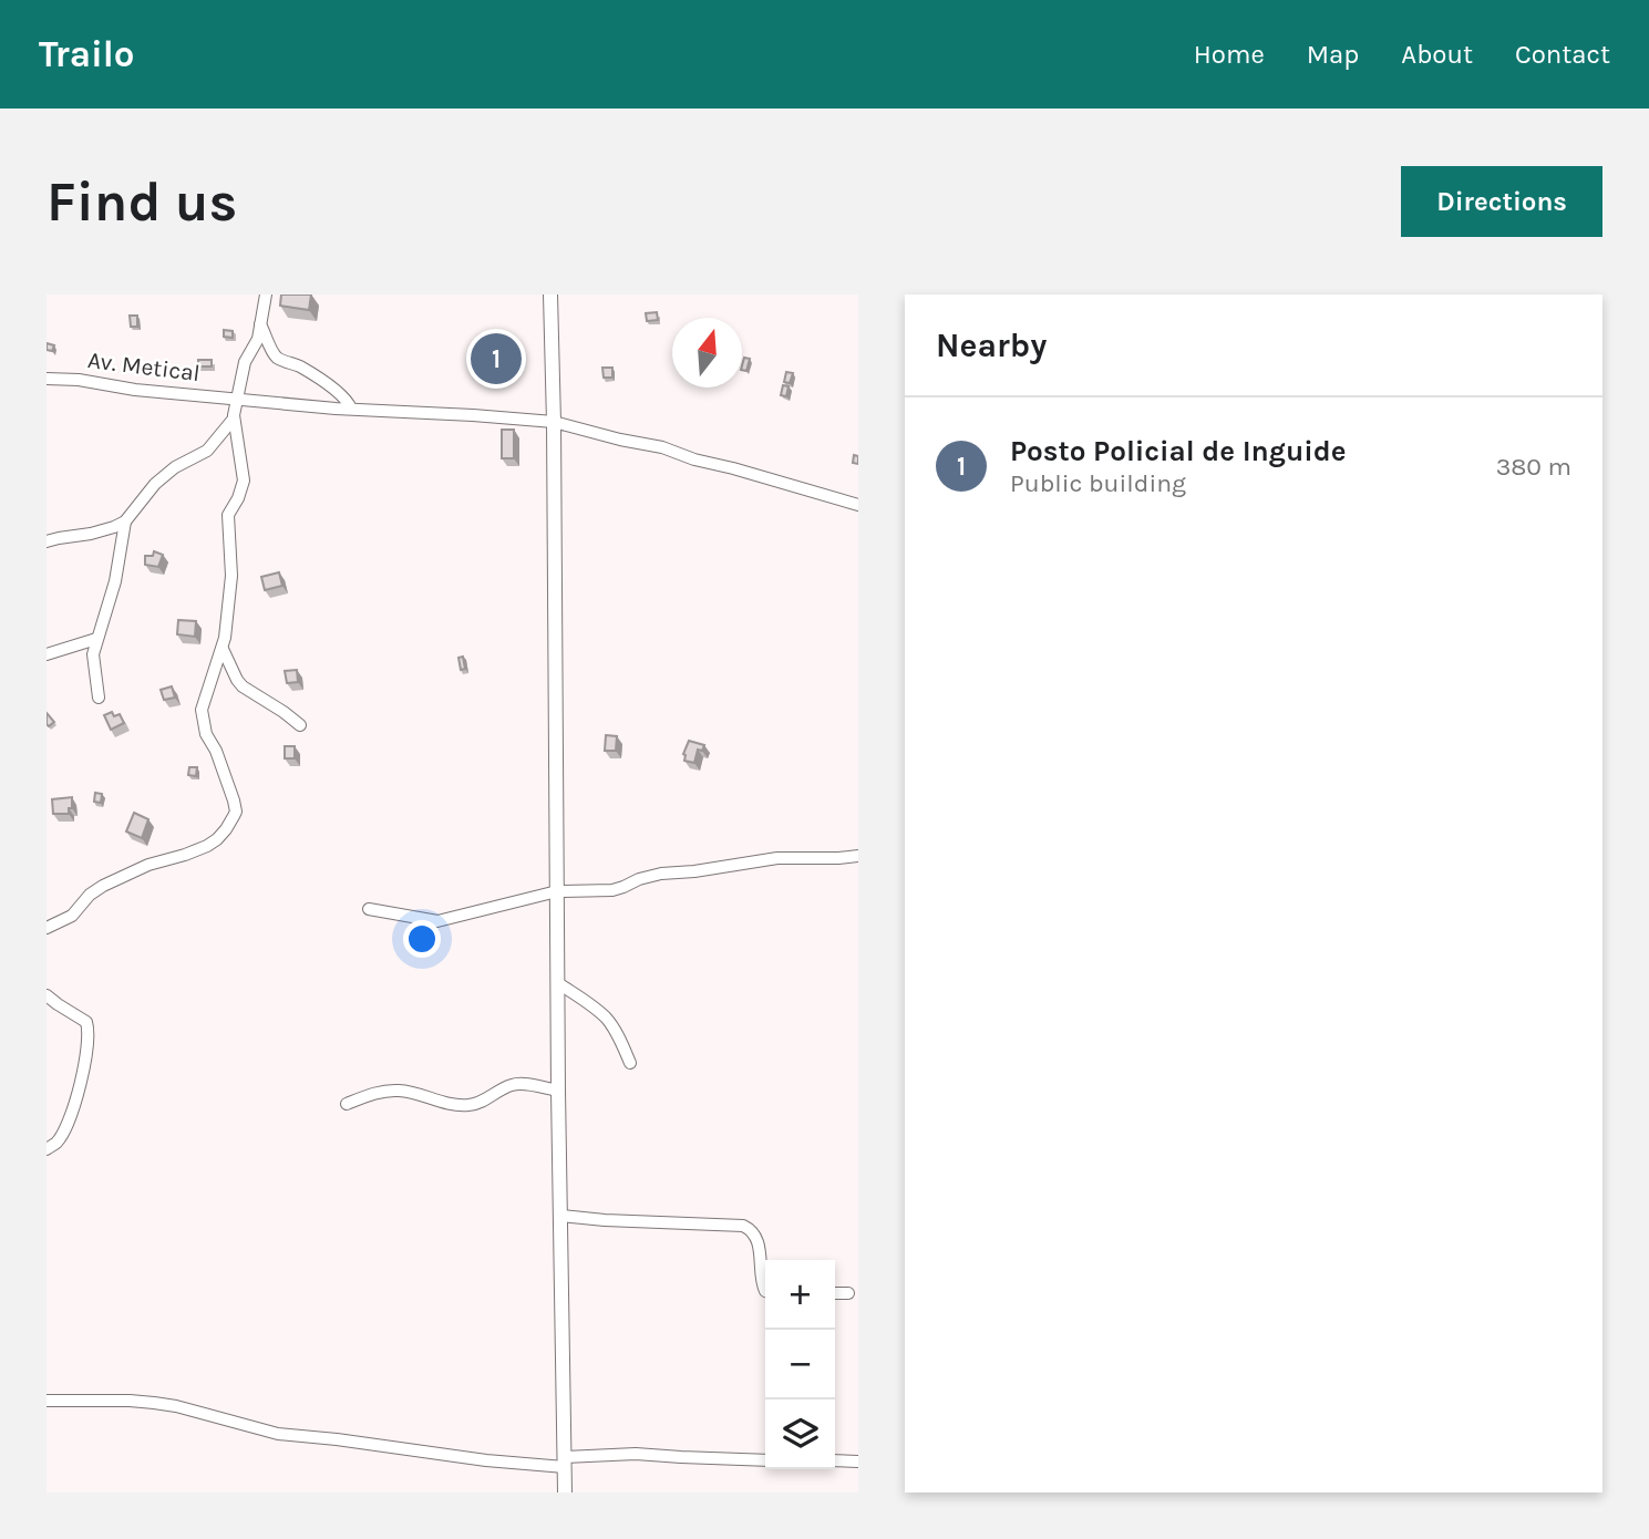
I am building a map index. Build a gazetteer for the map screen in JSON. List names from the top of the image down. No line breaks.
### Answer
{"streets":{"street":["Av. Metical"]},"north":"top","page":{"header":"Trailo","nav":["Home","Map","About","Contact"],"buttons":"Directions","title":"Find us","heading":"Nearby","pins":"1","list":[{"mark":"1","name":"Posto Policial de Inguide","note":"Public building","value":"380 m"}],"map_buttons":["+","−"]}}
